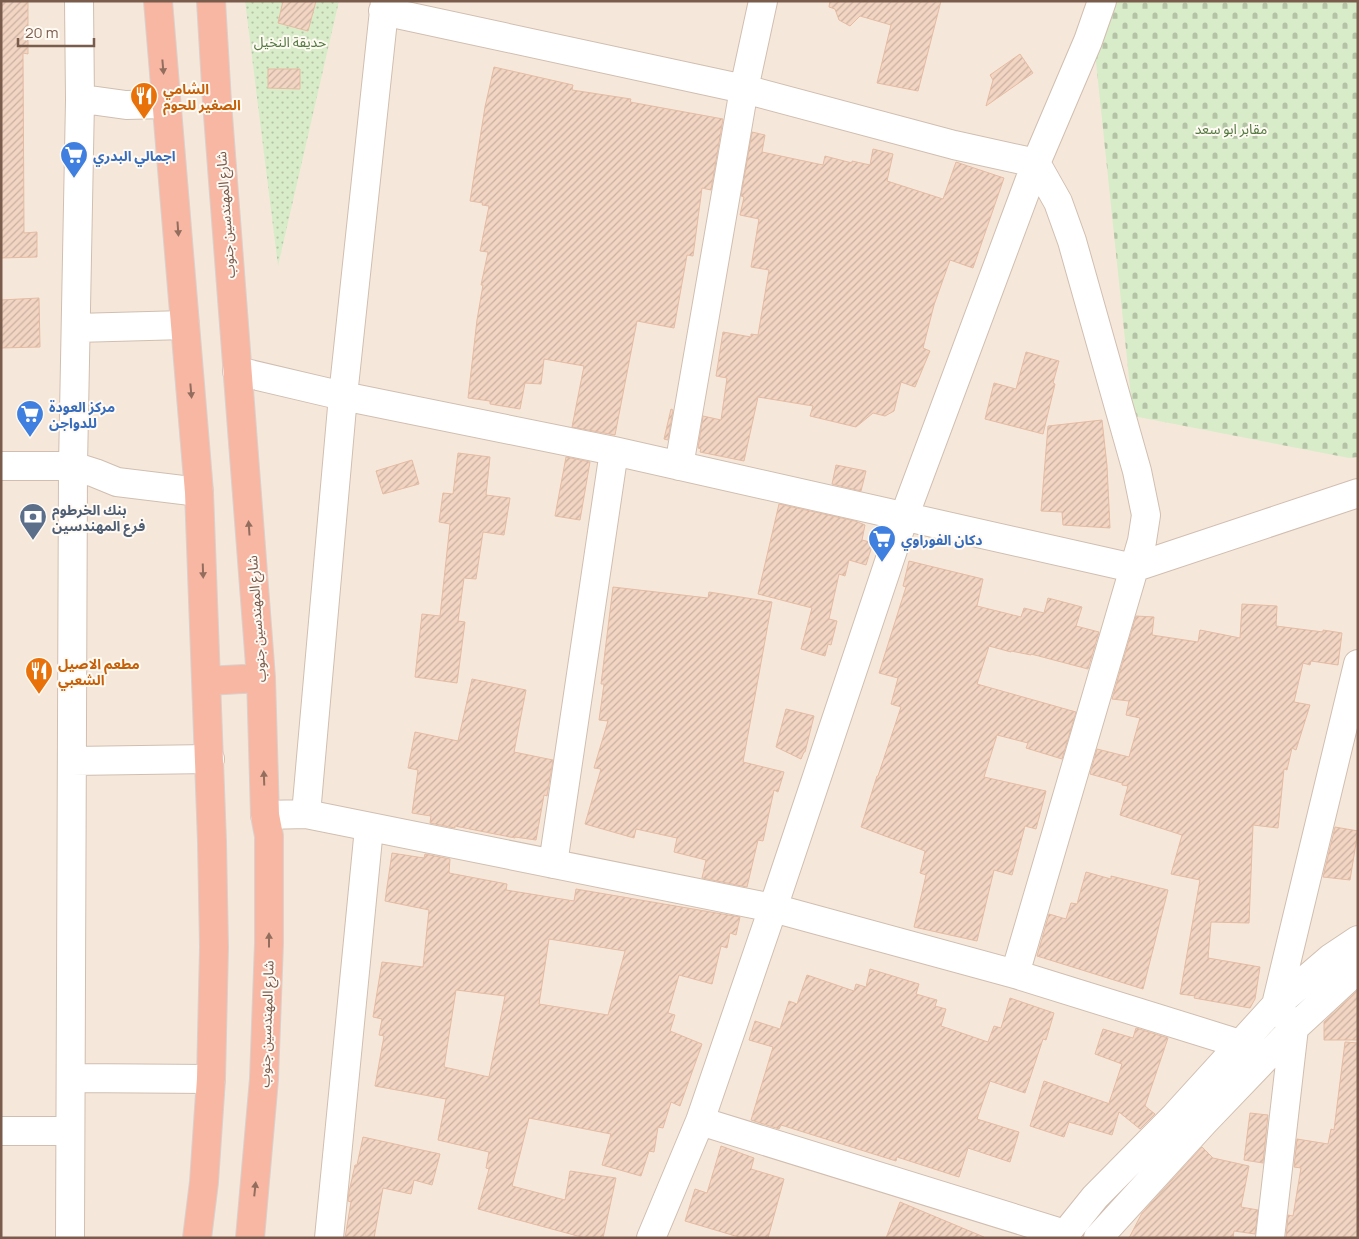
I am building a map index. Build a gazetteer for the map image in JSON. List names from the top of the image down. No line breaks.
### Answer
{"streets":{"highway":["شارع المهندسين جنوب"]},"parks":["حديقة النخيل","مقابر ابو سعد"],"places":{"restaurant":["الشامي الصغير للحوم","مطعم الاصيل الشعبي"],"supermarket":["اجمالي البدري","مركز العودة للدواجن","دكان الفوراوي"],"bank":["بنك الخرطوم فرع المهندسين"]},"scale_bar":"20 m"}
